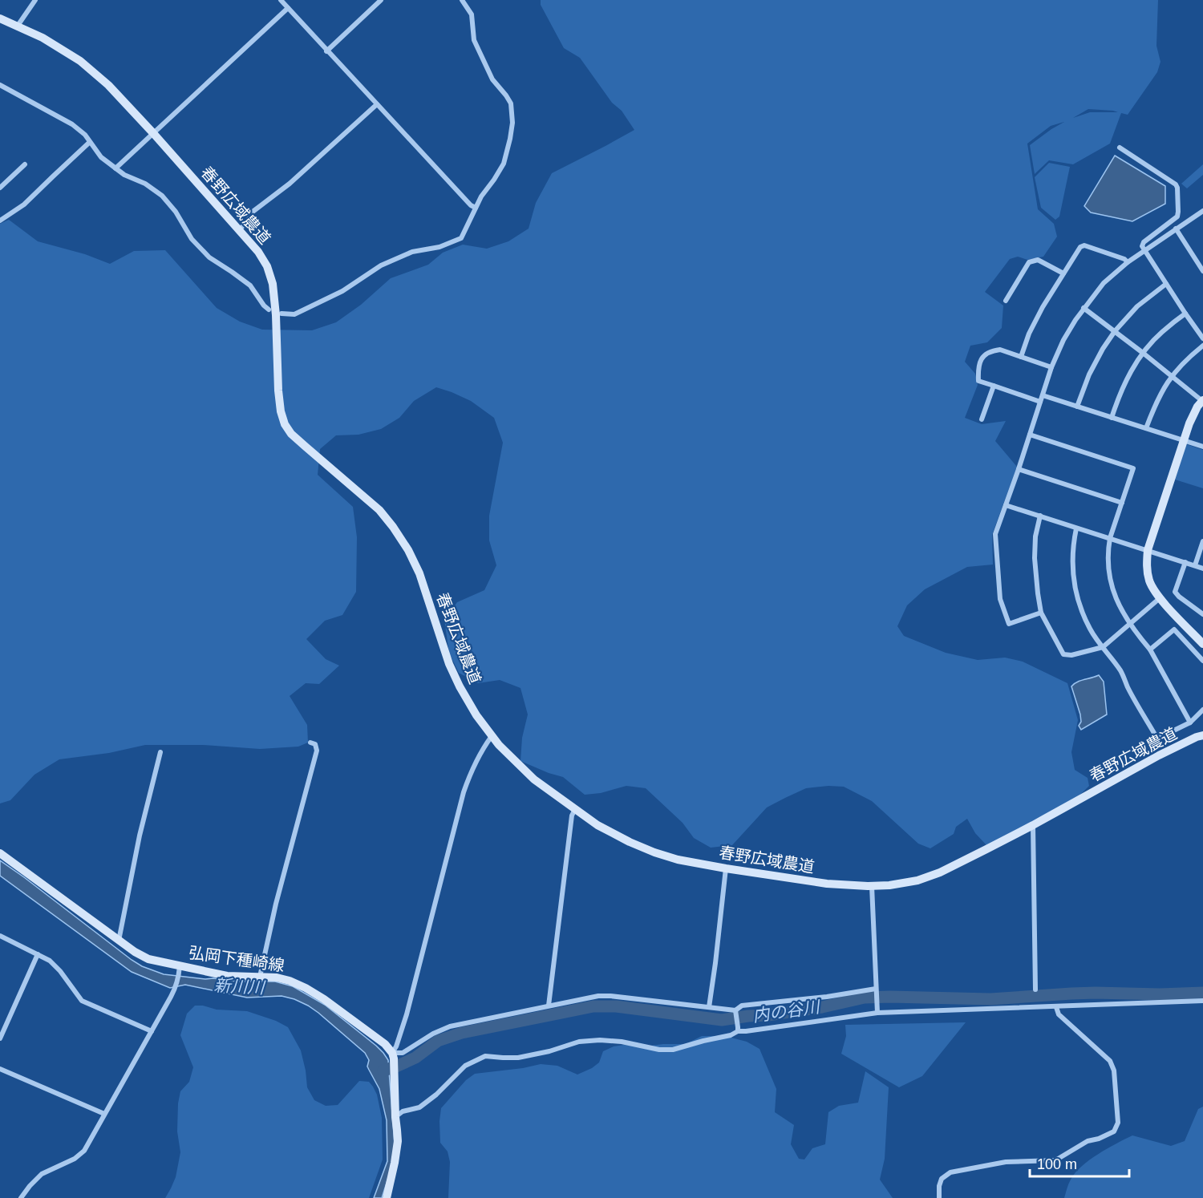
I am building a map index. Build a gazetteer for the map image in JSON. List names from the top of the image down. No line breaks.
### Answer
{"streets":{"street":["春野広域農道","弘岡下種崎線"]},"water":["新川川","内の谷川"],"scale_bar":"100 m"}
